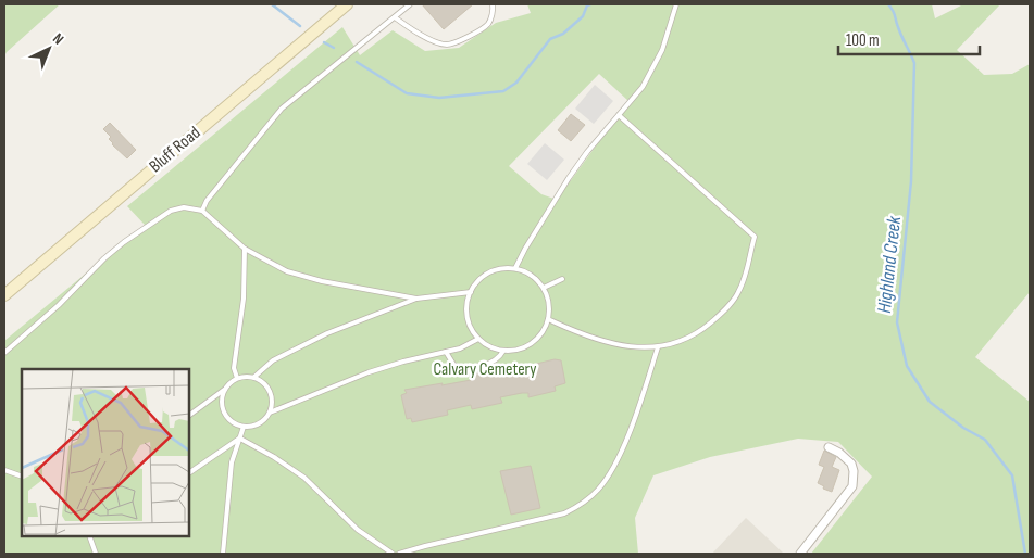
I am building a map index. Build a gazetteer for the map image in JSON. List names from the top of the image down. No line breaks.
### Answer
{"streets":{"main road":["Bluff Road"]},"water":["Highland Creek"],"parks":["Calvary Cemetery"],"scale_bar":"100 m","north":"top right"}
